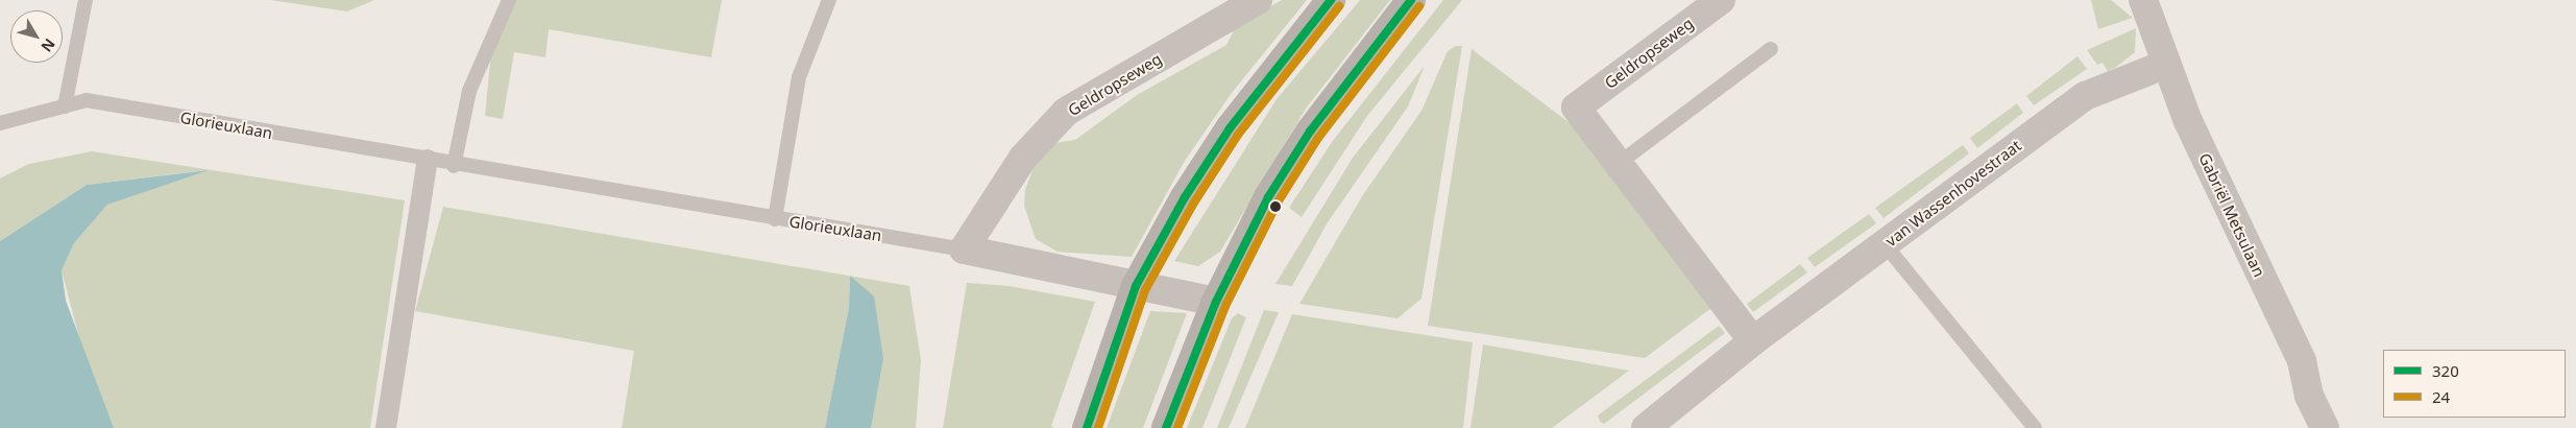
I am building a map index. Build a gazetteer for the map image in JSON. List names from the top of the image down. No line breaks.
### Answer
{"streets":{"street":["Geldropseweg","Glorieuxlaan","van Wassenhovestraat","Gabriël Metsulaan"]},"crossings":[["Geldropseweg","Glorieuxlaan"],["van Wassenhovestraat","Gabriël Metsulaan"]],"lines":["transit line 320","transit line 24"],"legend":["320","24"],"north":"bottom right"}
